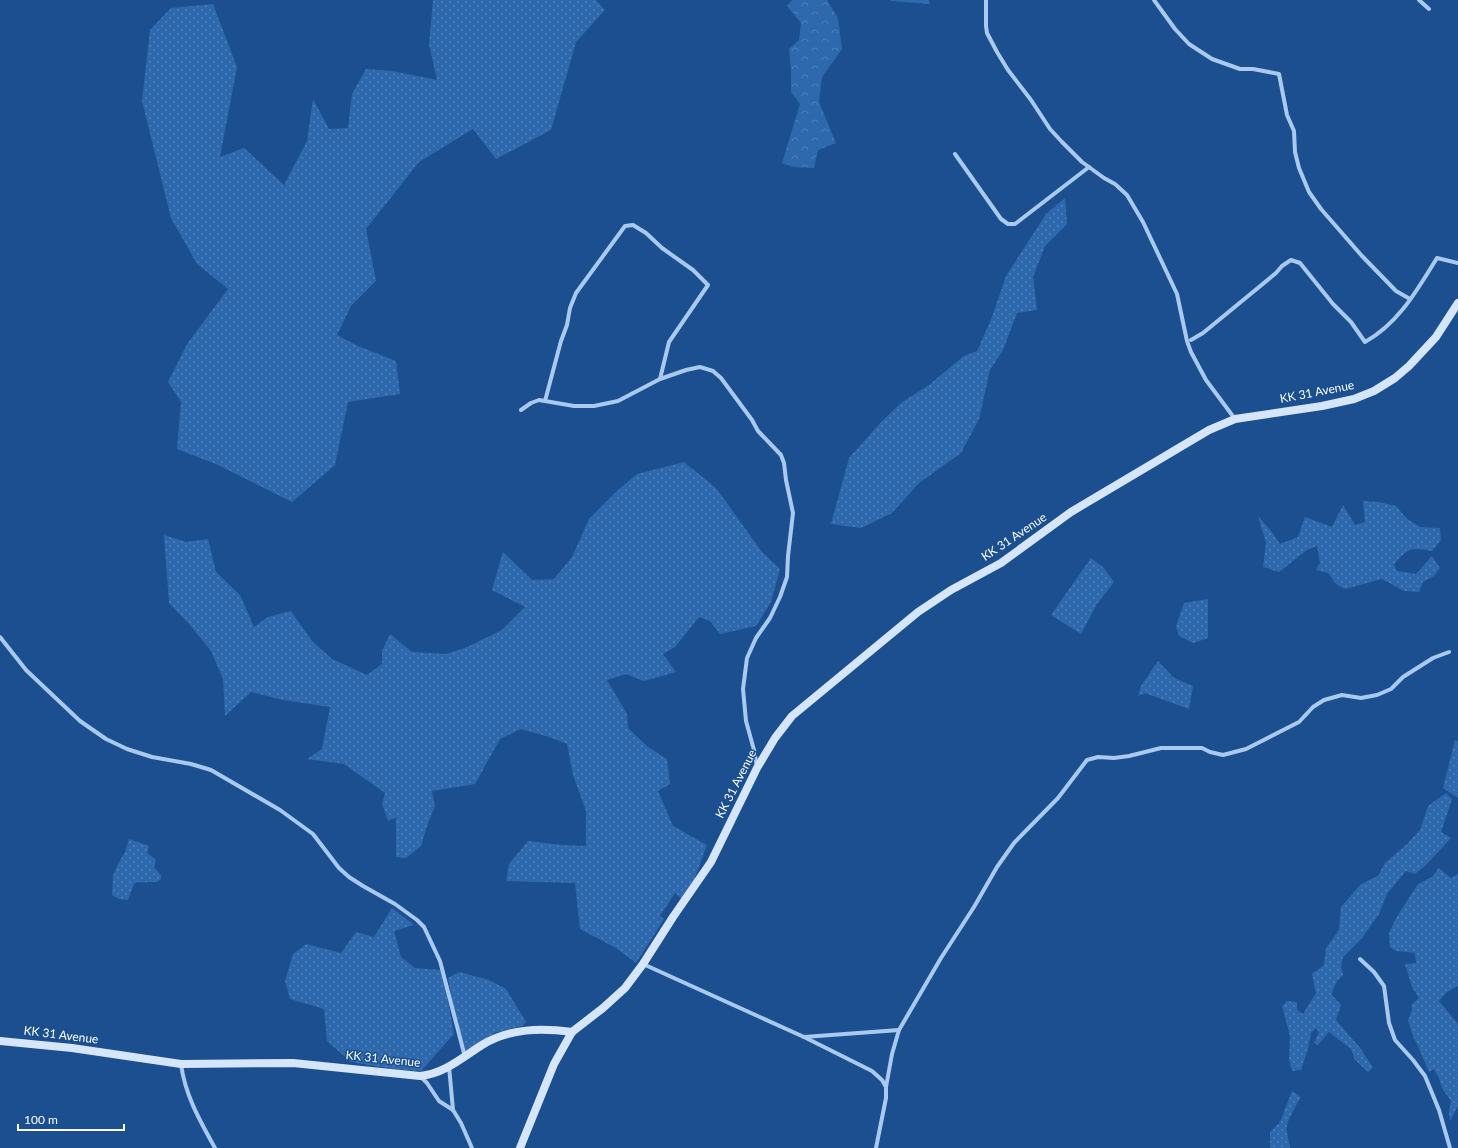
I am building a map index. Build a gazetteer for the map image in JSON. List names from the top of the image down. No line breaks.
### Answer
{"streets":{"main road":["KK 31 Avenue"]},"scale_bar":"100 m"}
